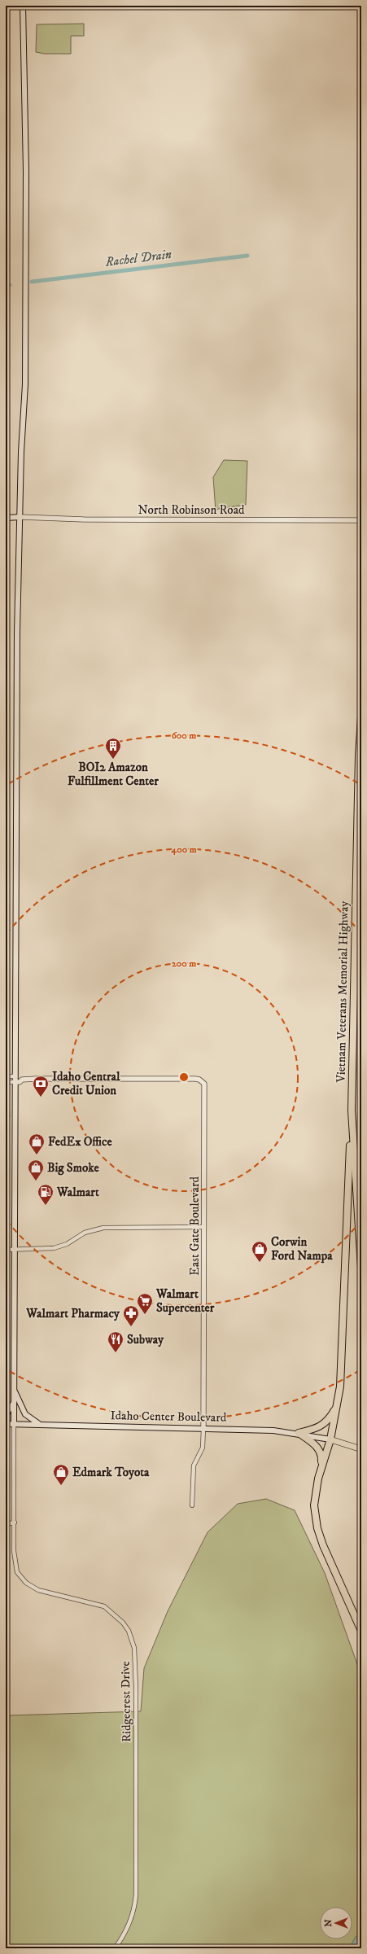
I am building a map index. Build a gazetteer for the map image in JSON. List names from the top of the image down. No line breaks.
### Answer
{"streets":{"highway":["Vietnam Veterans Memorial Highway"],"main road":["Idaho Center Boulevard"],"street":["North Robinson Road","East Gate Boulevard","Ridgecrest Drive"]},"crossings":[["East Gate Boulevard","Idaho Center Boulevard"],["Idaho Center Boulevard","Ridgecrest Drive"]],"water":["Rachel Drain"],"places":{"building":["BOI2 Amazon Fulfillment Center"],"bank":["Idaho Central Credit Union"],"shop":["FedEx Office","Big Smoke","Corwin Ford Nampa","Edmark Toyota"],"fuel station":["Walmart"],"supermarket":["Walmart Supercenter"],"pharmacy":["Walmart Pharmacy"],"restaurant":["Subway"]},"north":"left","rings":["600 m","400 m","200 m"]}
